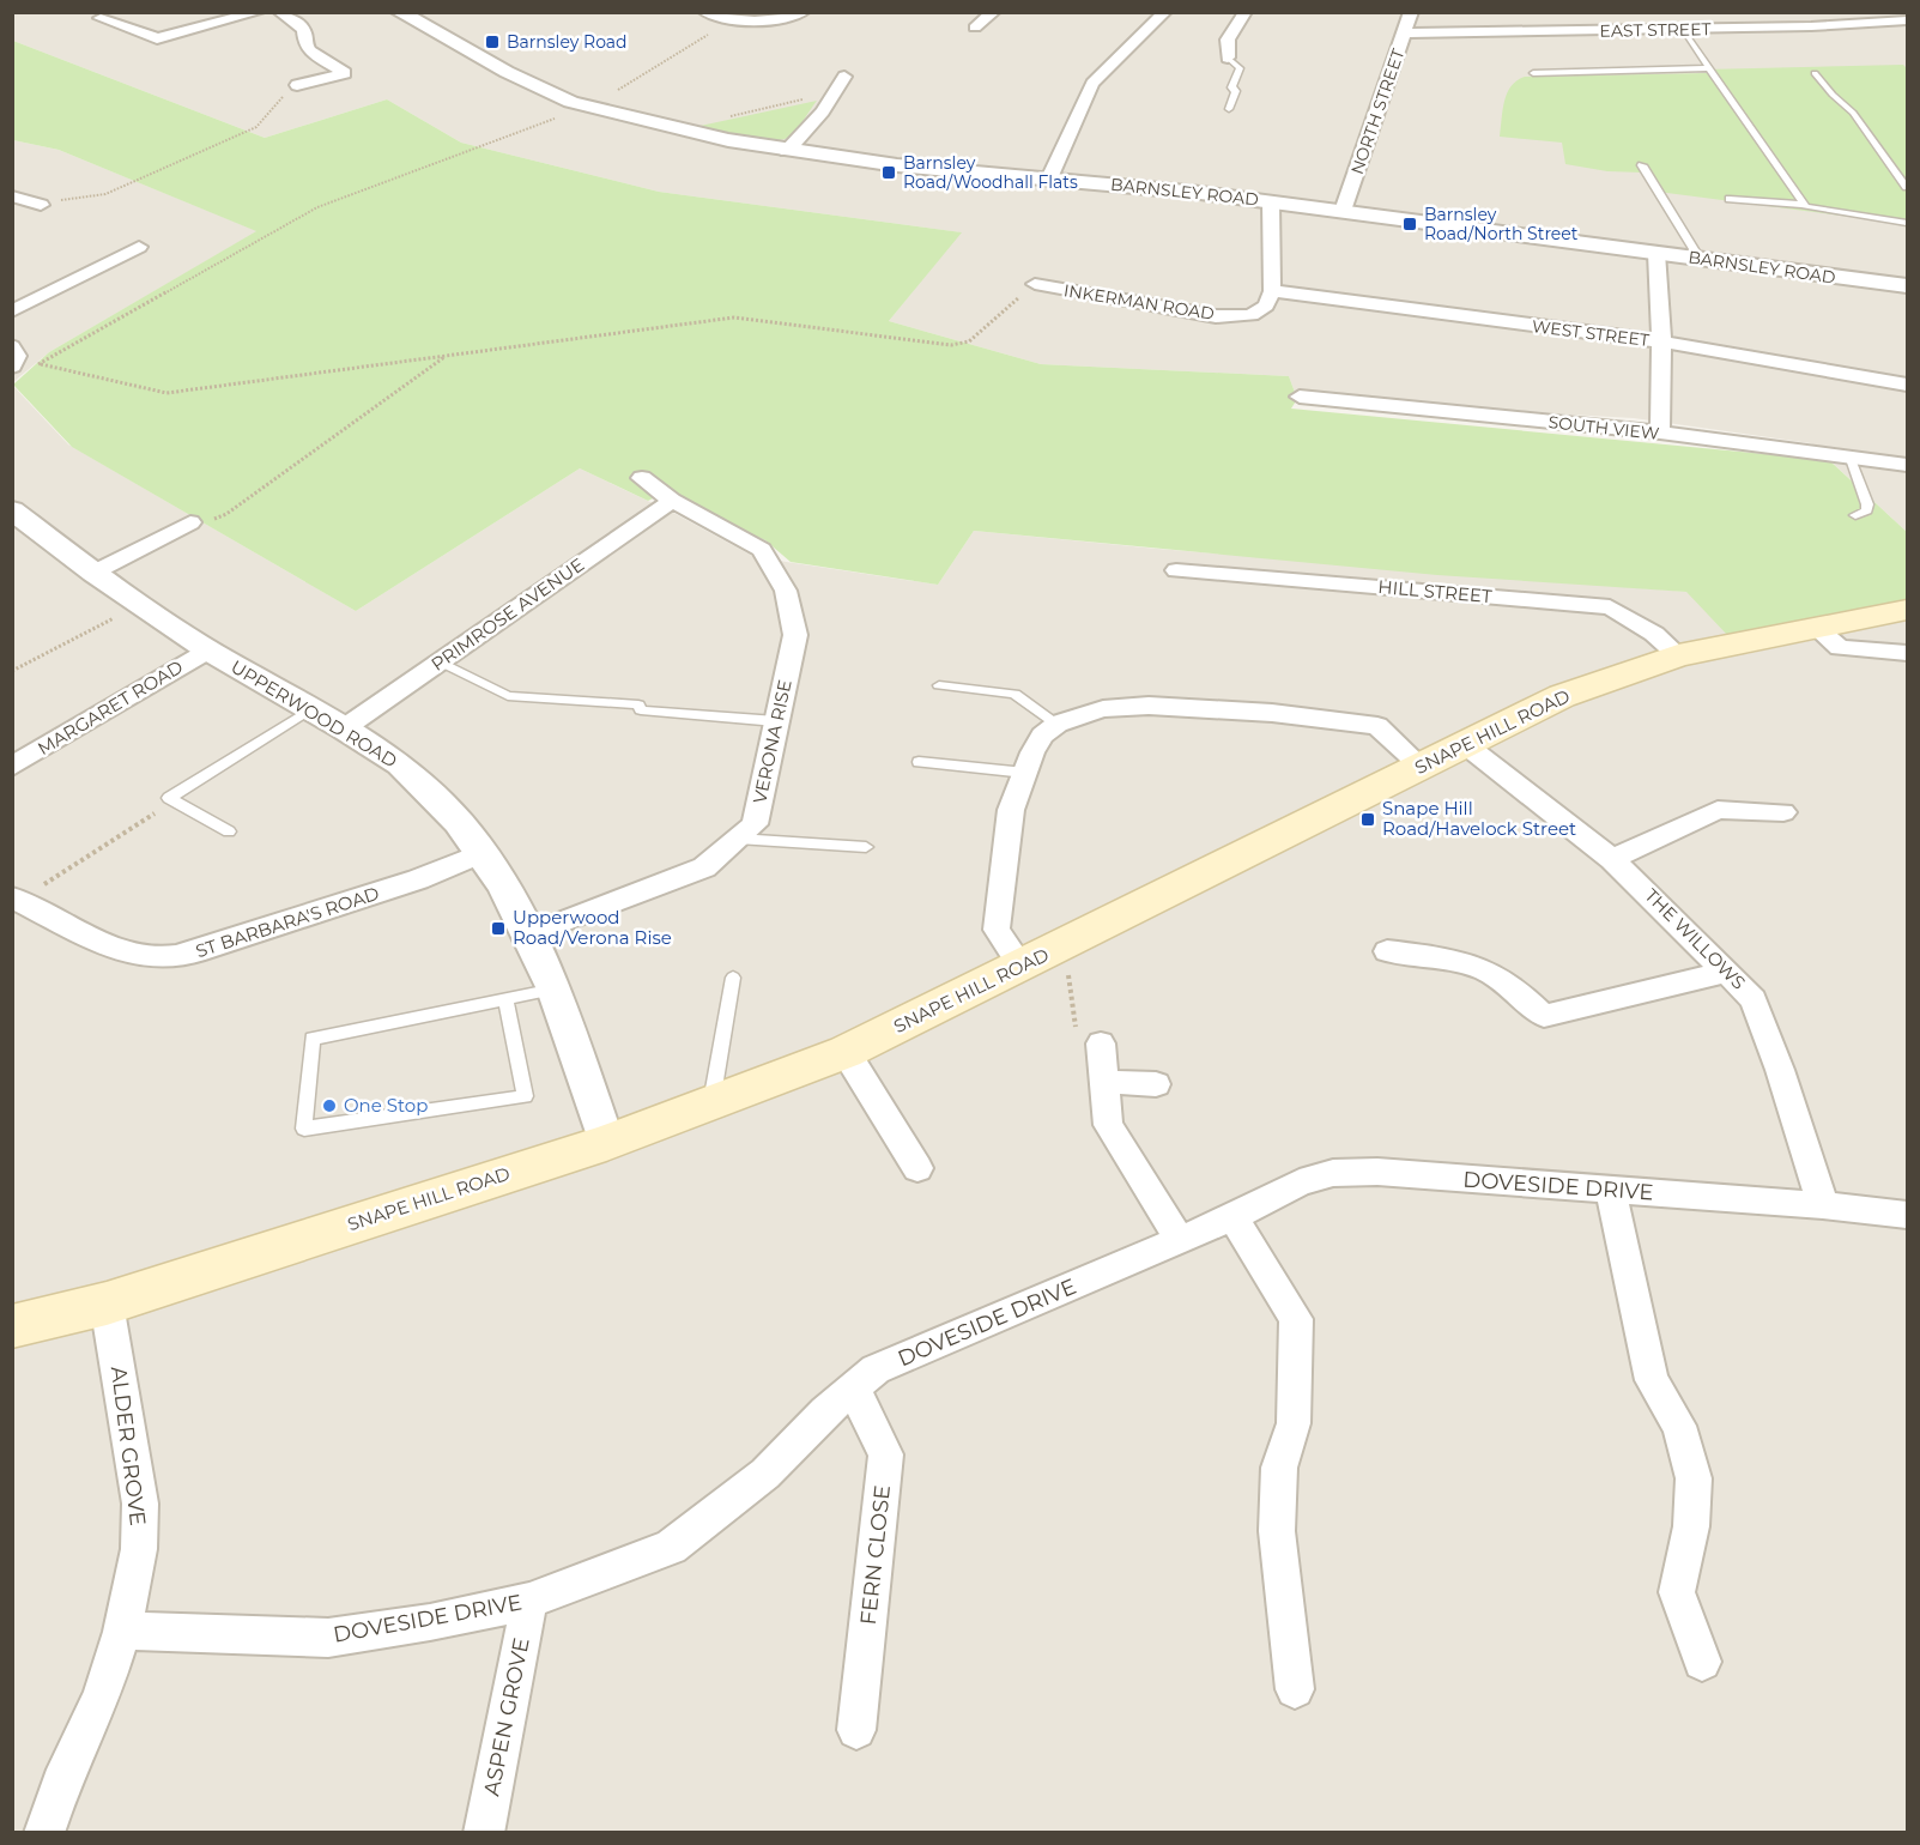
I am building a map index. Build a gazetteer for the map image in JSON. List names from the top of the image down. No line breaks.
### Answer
{"streets":{"main road":["SNAPE HILL ROAD"],"street":["EAST STREET","NORTH STREET","BARNSLEY ROAD","INKERMAN ROAD","WEST STREET","SOUTH VIEW","HILL STREET","PRIMROSE AVENUE","MARGARET ROAD","UPPERWOOD ROAD","VERONA RISE","ST BARBARA'S ROAD","THE WILLOWS","DOVESIDE DRIVE","ALDER GROVE","FERN CLOSE","ASPEN GROVE"]},"crossings":[["EAST STREET","NORTH STREET"],["NORTH STREET","BARNSLEY ROAD"],["INKERMAN ROAD","WEST STREET"],["HILL STREET","SNAPE HILL ROAD"],["PRIMROSE AVENUE","UPPERWOOD ROAD"],["PRIMROSE AVENUE","VERONA RISE"],["MARGARET ROAD","UPPERWOOD ROAD"],["UPPERWOOD ROAD","SNAPE HILL ROAD"],["UPPERWOOD ROAD","VERONA RISE"],["UPPERWOOD ROAD","ST BARBARA'S ROAD"],["SNAPE HILL ROAD","THE WILLOWS"],["SNAPE HILL ROAD","ALDER GROVE"],["THE WILLOWS","DOVESIDE DRIVE"],["DOVESIDE DRIVE","ALDER GROVE"],["DOVESIDE DRIVE","FERN CLOSE"],["DOVESIDE DRIVE","ASPEN GROVE"]],"places":{"transit":["Barnsley Road","Barnsley Road/Woodhall Flats","Barnsley Road/North Street","Snape Hill Road/Havelock Street","Upperwood Road/Verona Rise"],"other":["One Stop"]}}
